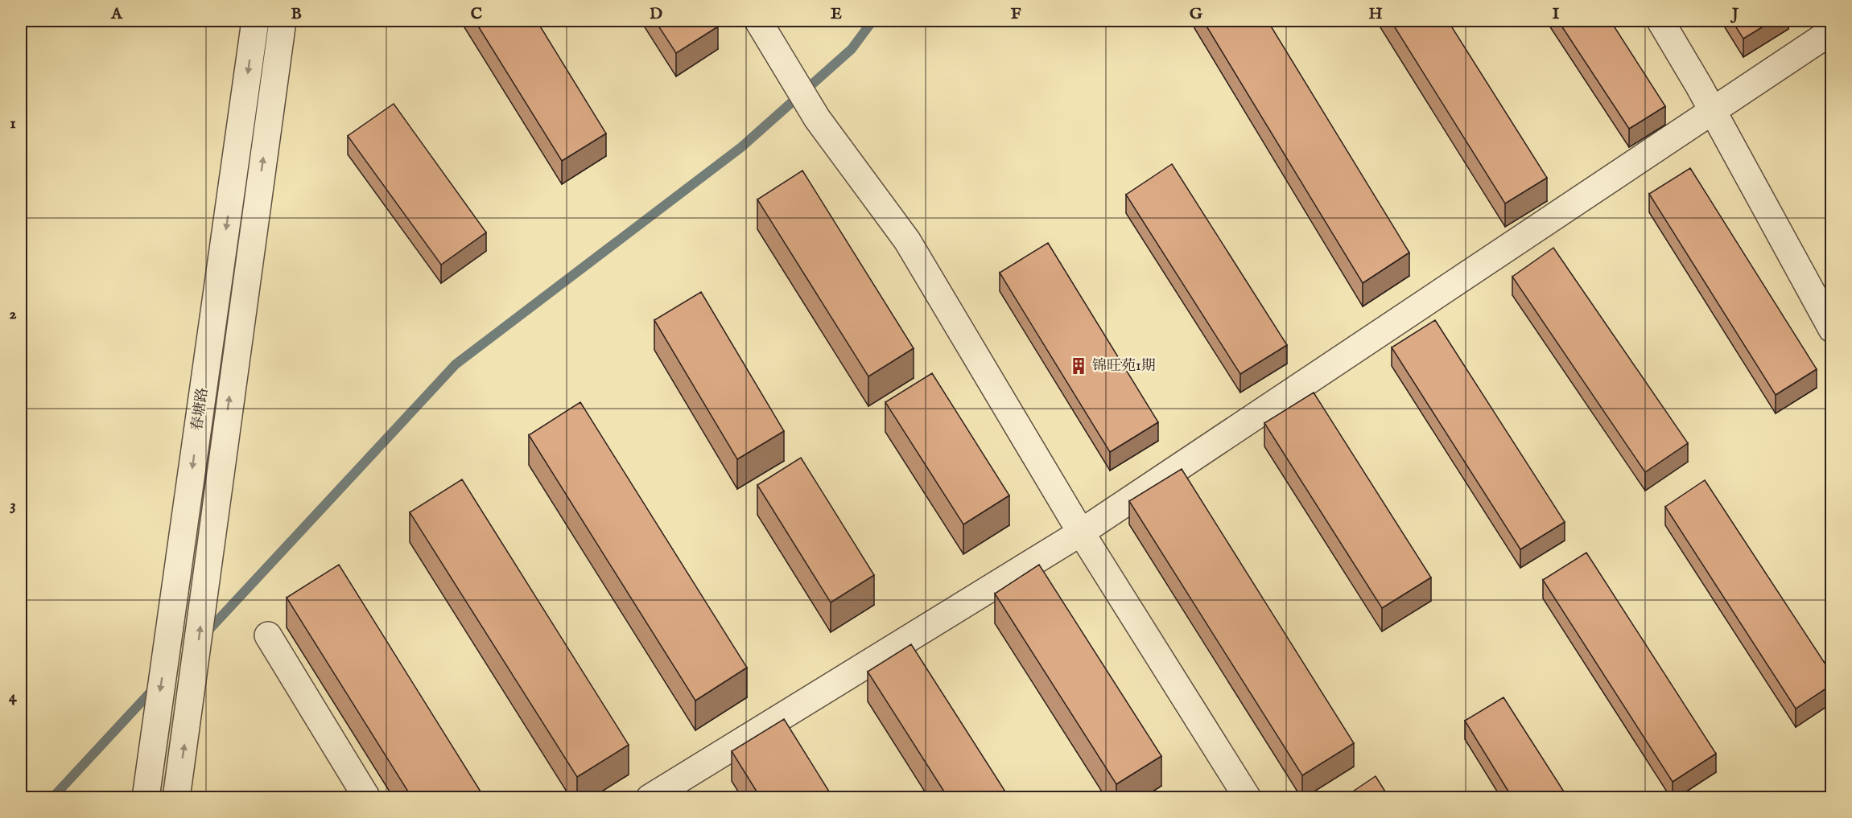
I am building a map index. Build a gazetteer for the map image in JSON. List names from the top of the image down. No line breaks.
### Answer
{"streets":{"street":["春塘路"]},"places":{"building":["锦旺苑1期"]},"grid":{"columns":["A","B","C","D","E","F","G","H","I","J"],"rows":["1","2","3","4"]}}
